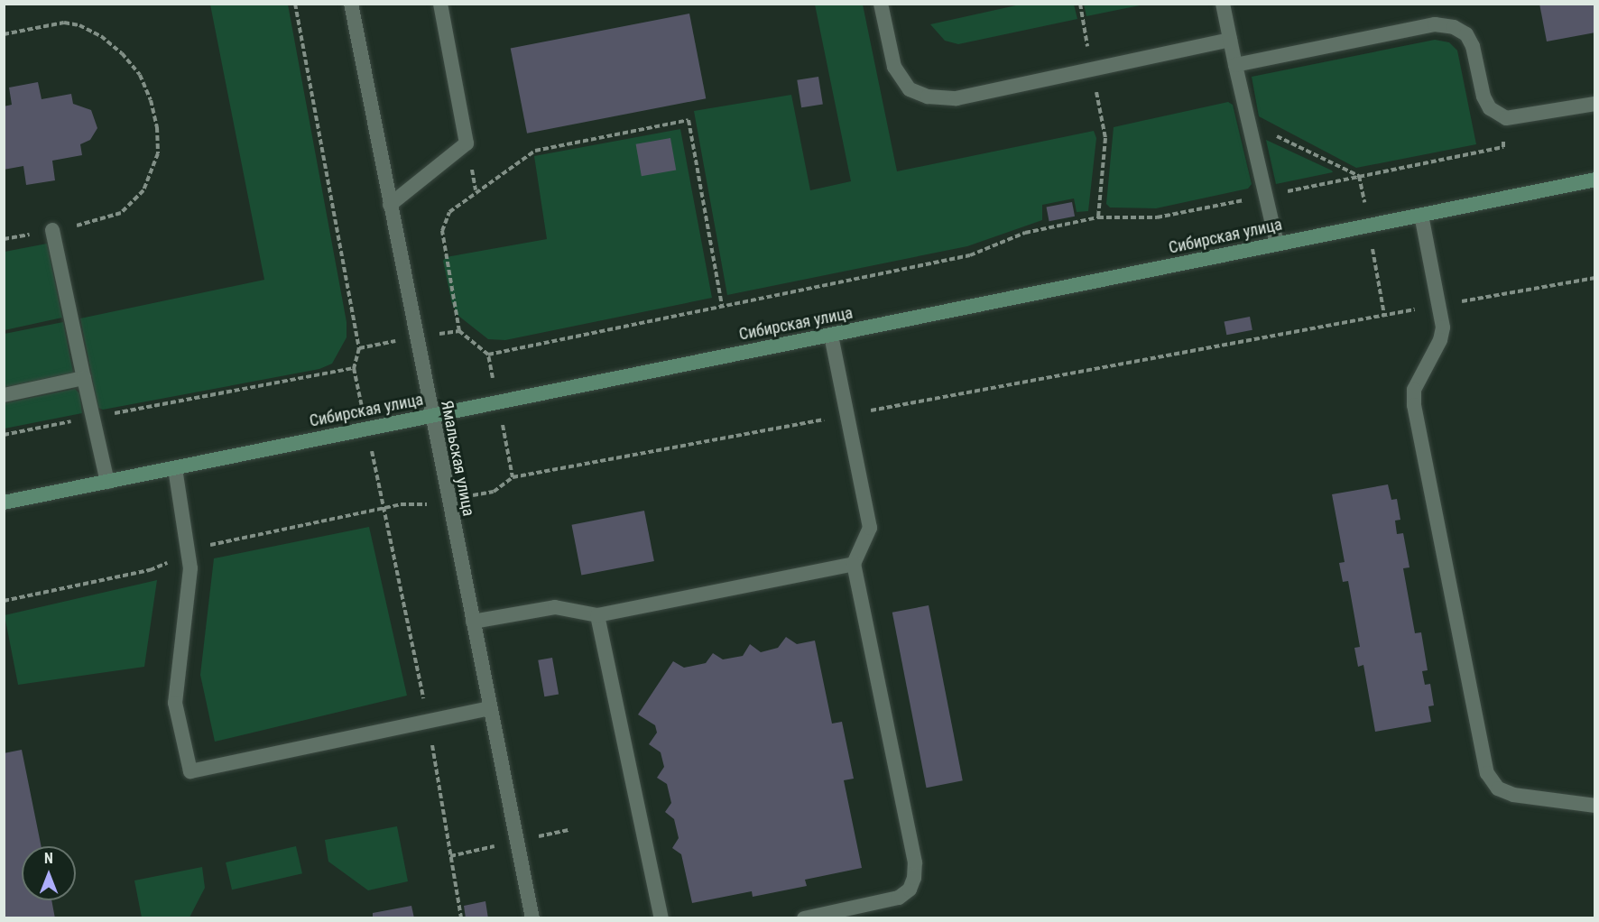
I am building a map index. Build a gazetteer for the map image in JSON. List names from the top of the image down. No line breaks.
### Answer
{"streets":{"main road":["Сибирская улица"],"street":["Ямальская улица"]},"crossings":[["Сибирская улица","Ямальская улица"]],"north":"top"}
